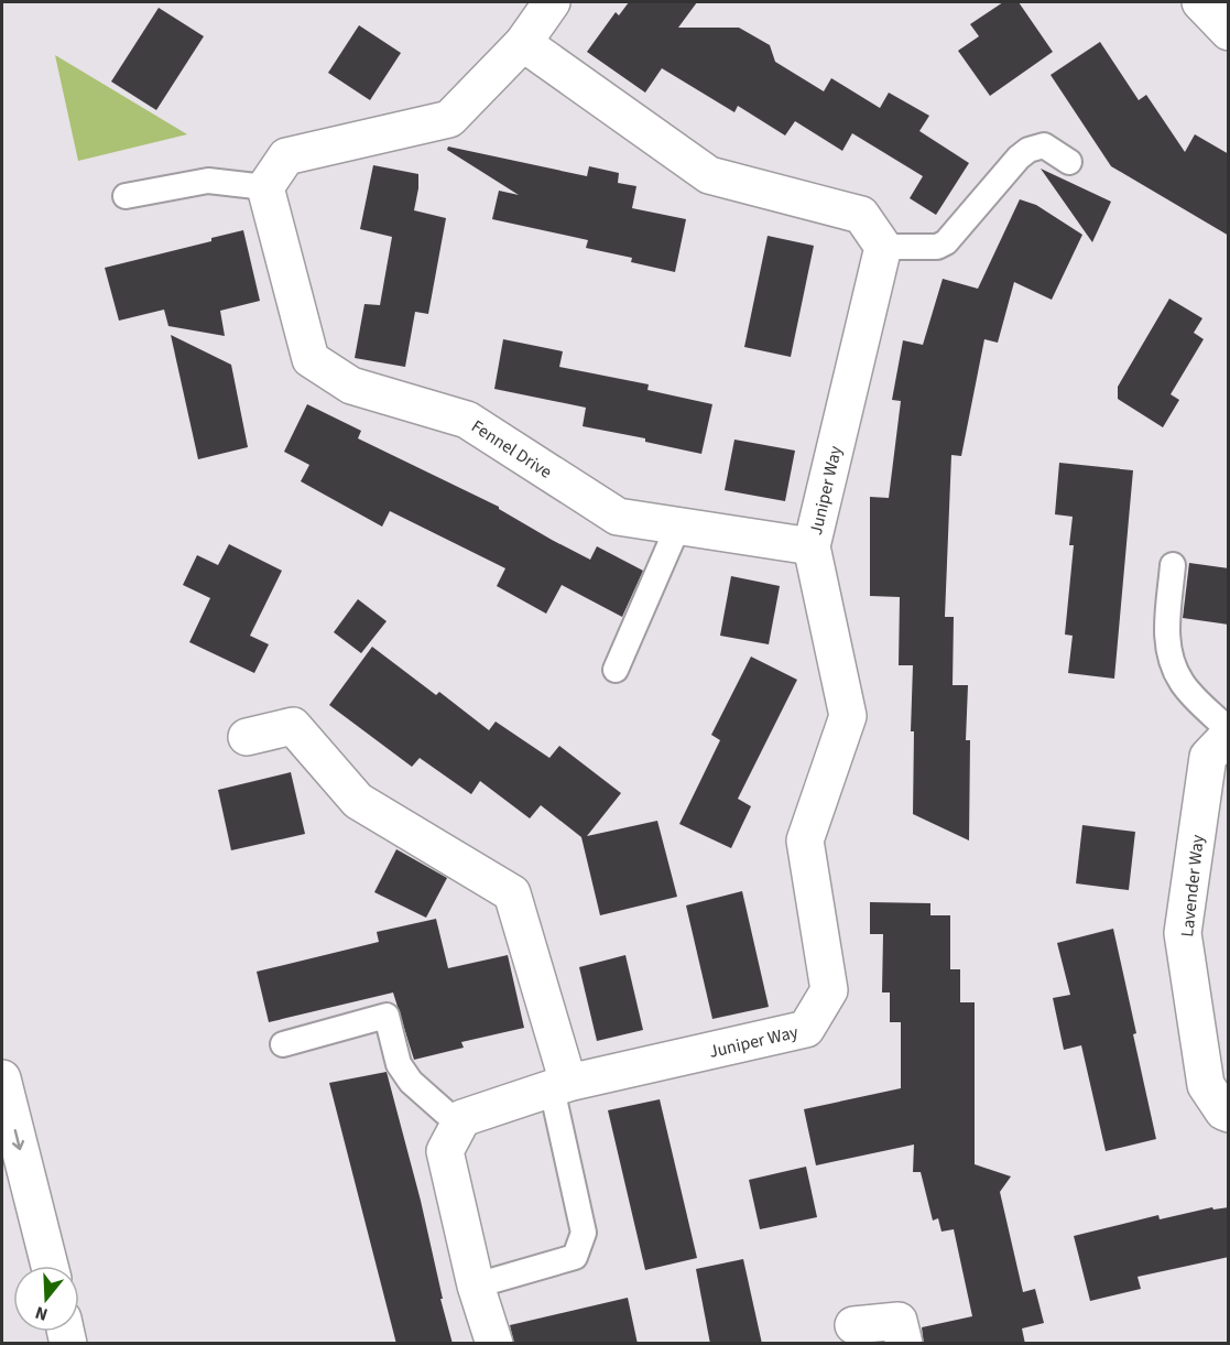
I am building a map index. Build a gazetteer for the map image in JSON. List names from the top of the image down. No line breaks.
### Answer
{"streets":{"main road":["Fennel Drive","Juniper Way","Lavender Way"]},"crossings":[["Fennel Drive","Juniper Way"]],"north":"bottom"}
